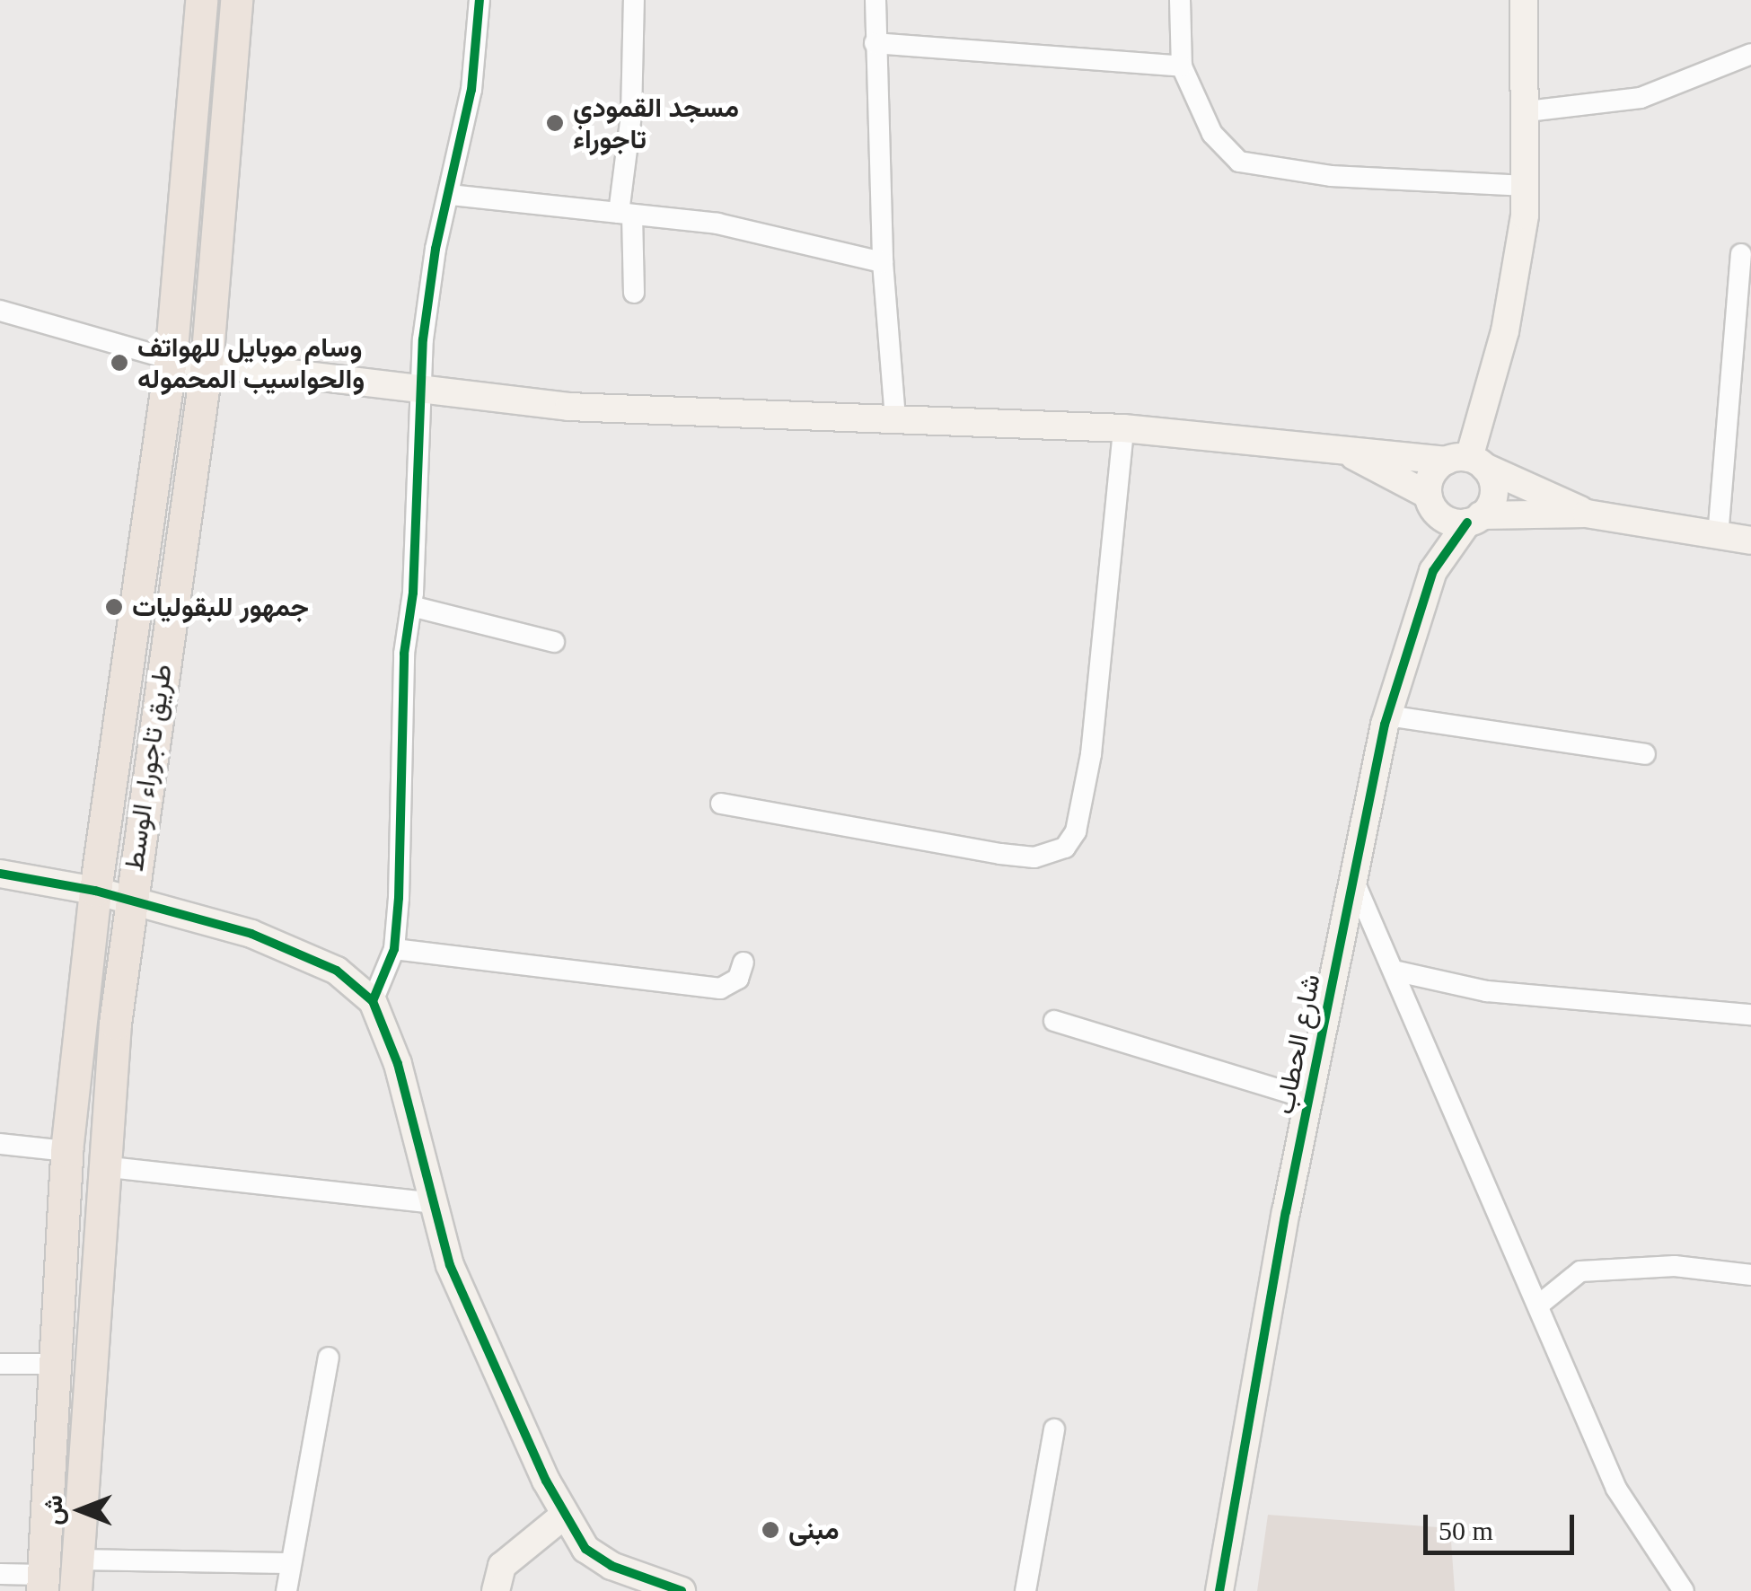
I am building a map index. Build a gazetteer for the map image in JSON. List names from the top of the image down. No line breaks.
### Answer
{"streets":{"main road":["طريق تاجوراء الوسط"],"street":["شارع الحطاب"]},"places":["مسجد القمودي تاجوراء","وسام موبايل للهواتف والحواسيب المحموله","جمهور للبقوليات","مبنى"],"scale_bar":"50 m","north":"left"}
